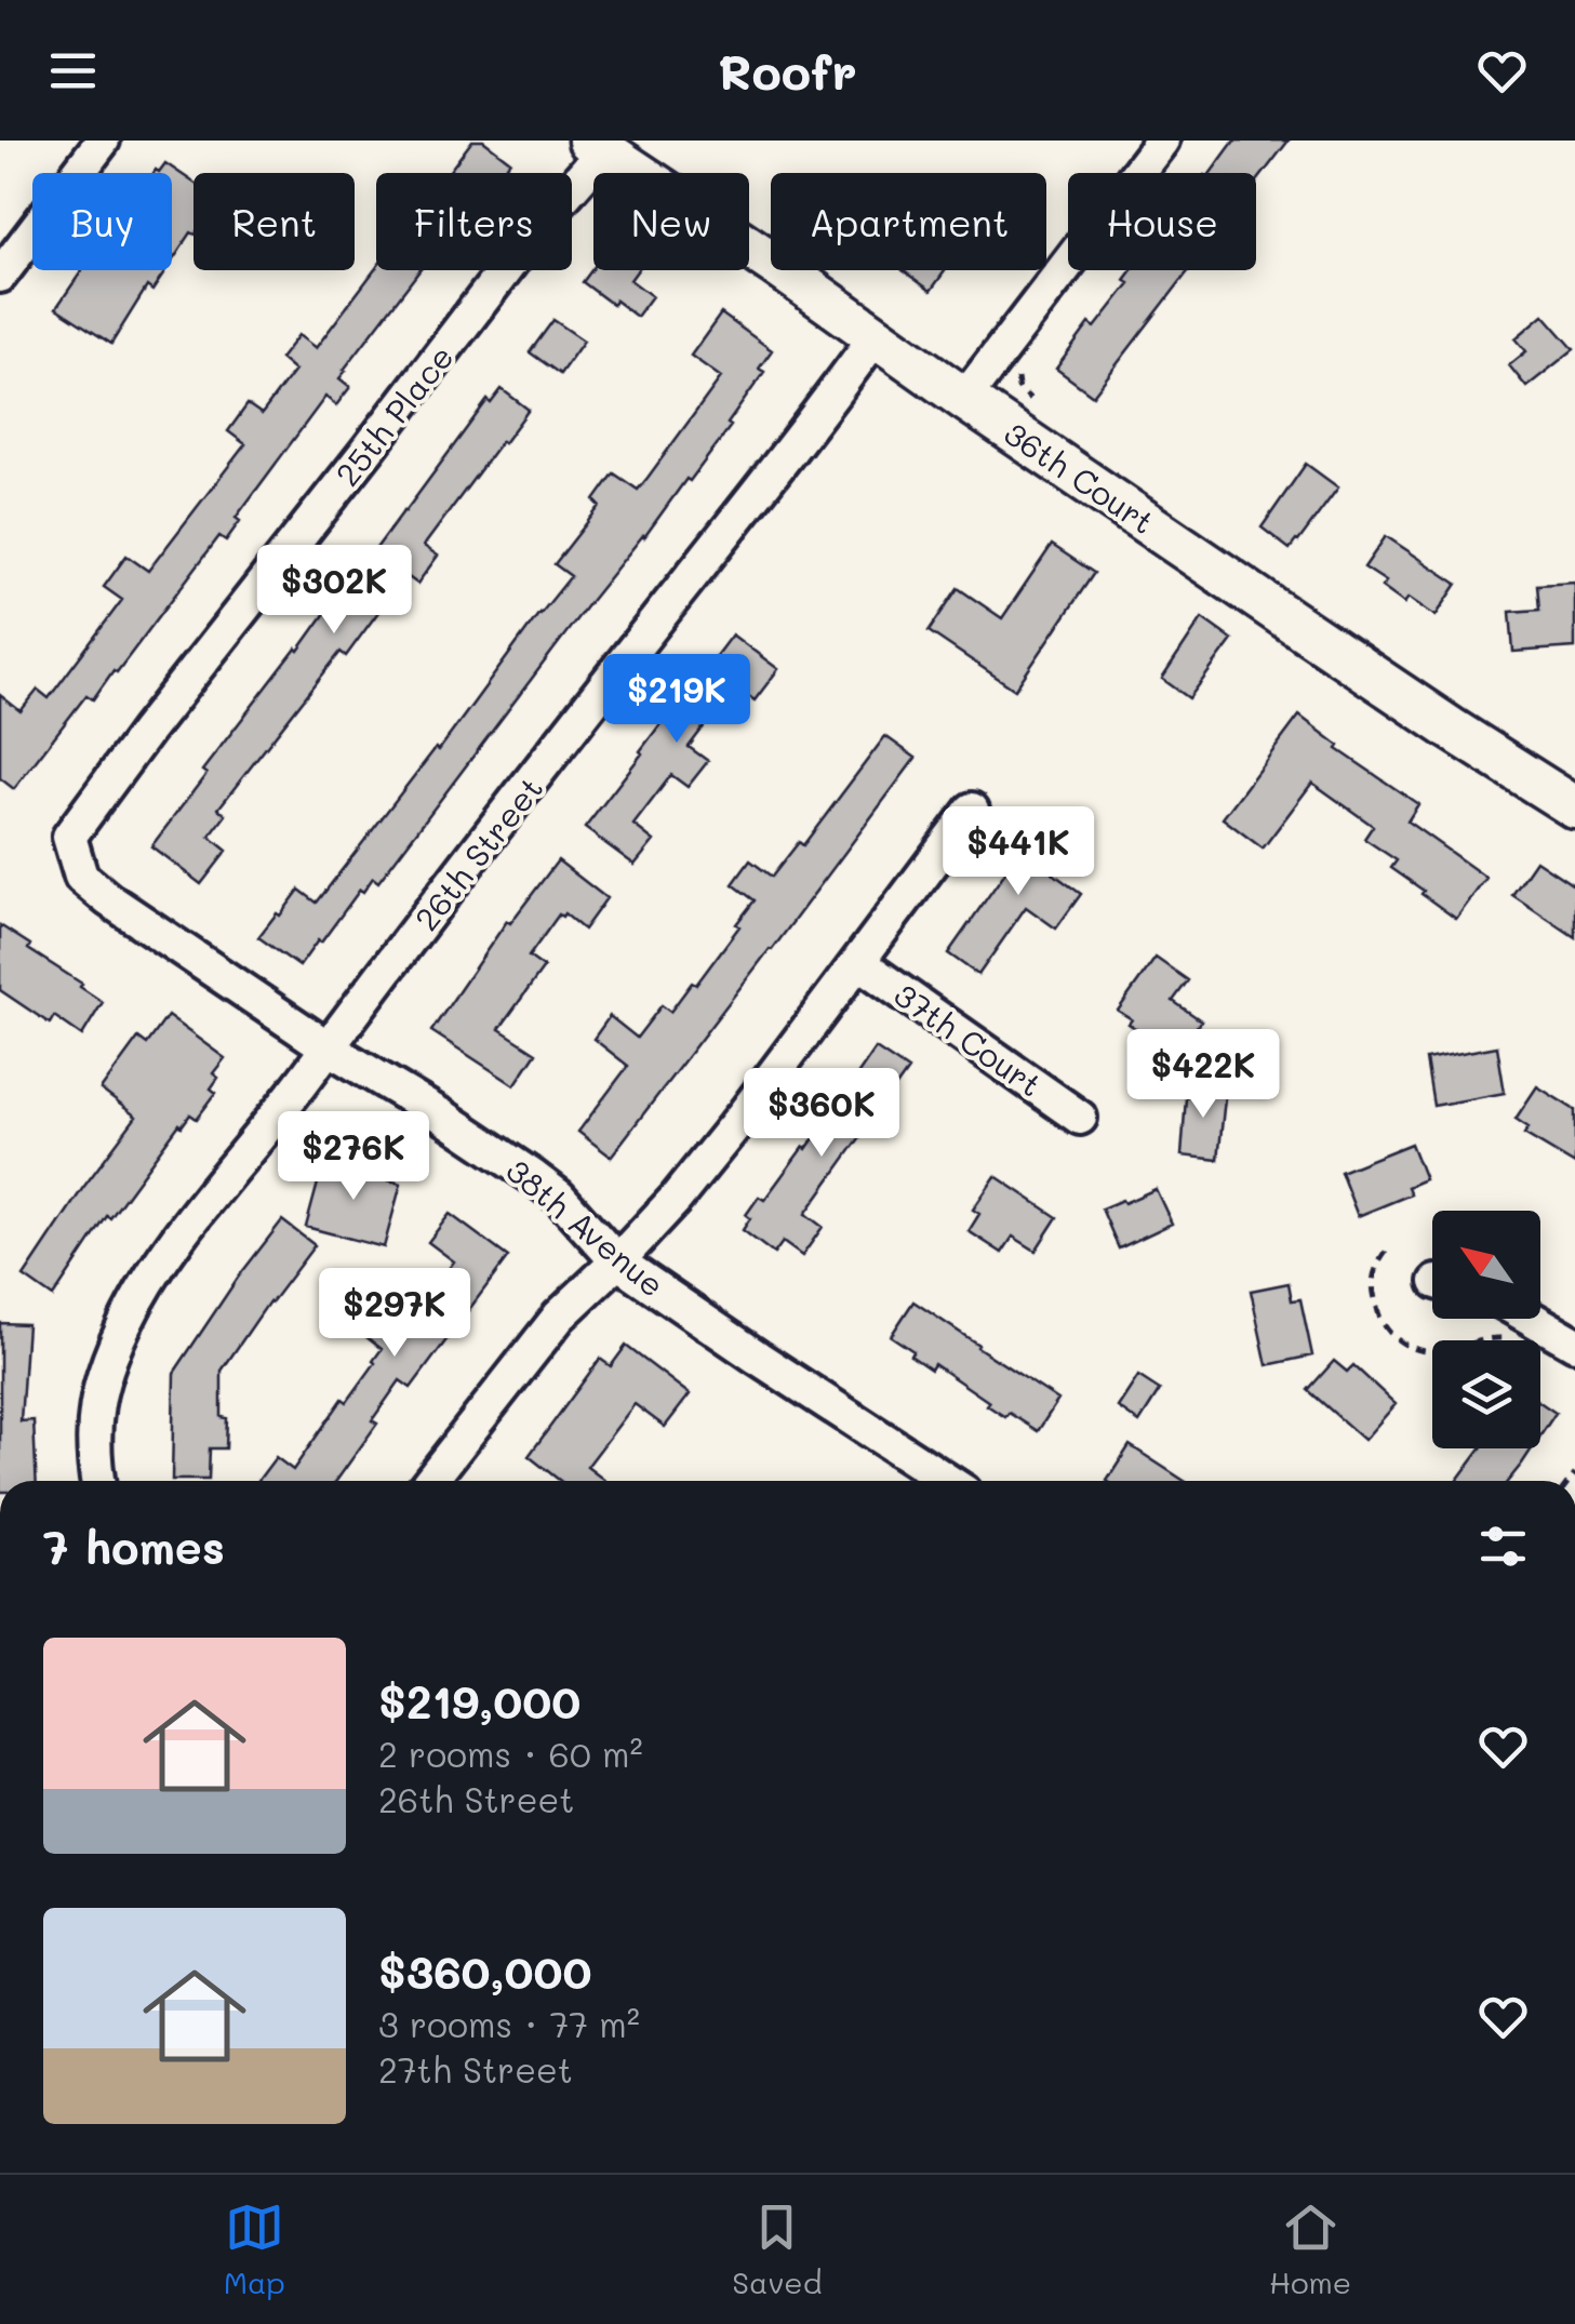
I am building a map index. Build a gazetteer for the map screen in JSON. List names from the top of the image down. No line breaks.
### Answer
{"streets":{"street":["25th Place","36th Court","26th Street","37th Court","38th Avenue"]},"crossings":[["25th Place","36th Court"],["25th Place","38th Avenue"],["36th Court","26th Street"],["26th Street","38th Avenue"]],"north":"top left","page":{"header":"Roofr","chip":["Buy","Rent","Filters","New","Apartment","House"],"price":["$302K","$219K","$441K","$422K","$360K","$276K","$297K"],"heading":"7 homes","list":[{"name":"$219,000","note":"2 rooms · 60 m² · 26th Street"},{"name":"$360,000","note":"3 rooms · 77 m² · 27th Street"}],"tabs":["Map","Saved","Home"]}}
